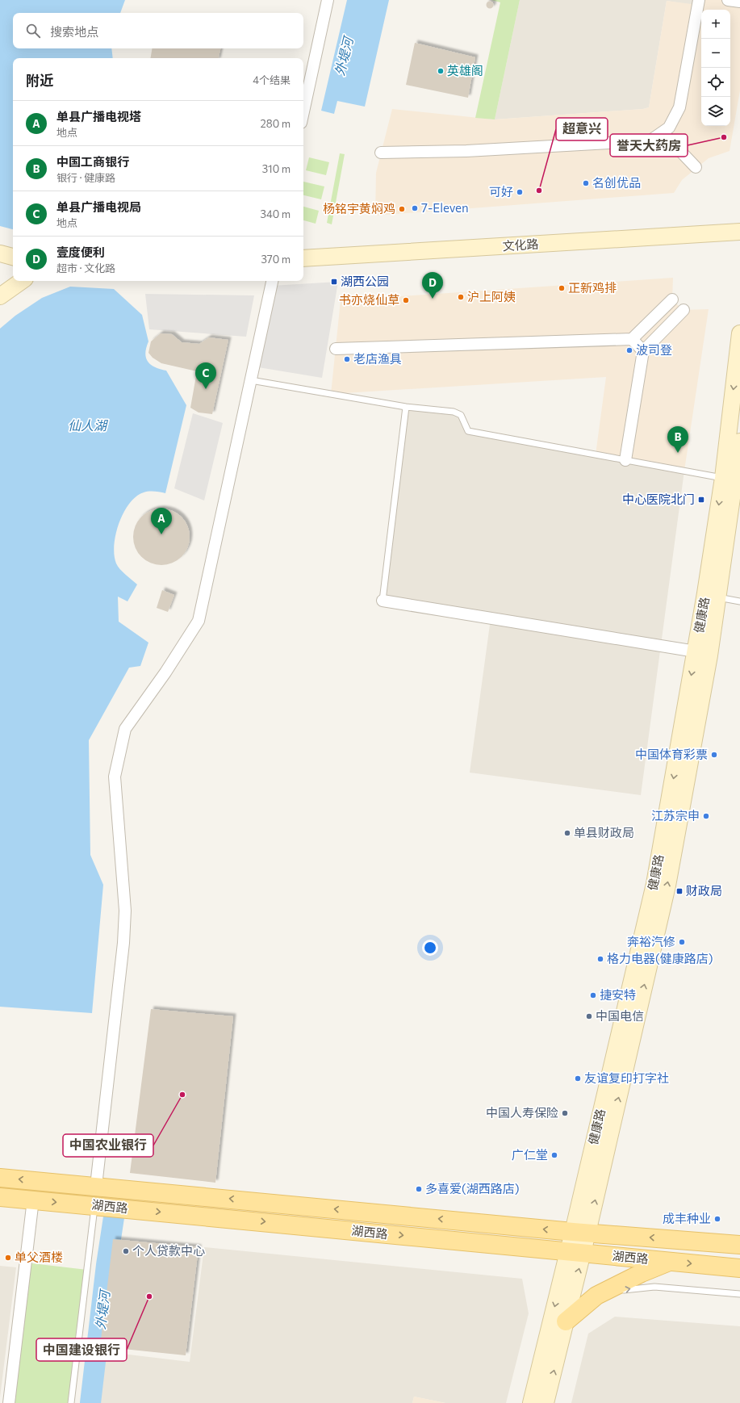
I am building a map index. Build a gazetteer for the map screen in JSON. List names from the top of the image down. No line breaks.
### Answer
{"streets":{"main road":["文化路","健康路","湖西路"]},"crossings":[["健康路","湖西路"]],"water":["外堤河","仙人湖"],"places":{"other":["英雄阁","誉天大药房","名创优品","超意兴","可好","7-Eleven","杨铭宇黄焖鸡","正新鸡排","沪上阿姨","书亦烧仙草","波司登","老店渔具","中国体育彩票","江苏宗申","单县财政局","奔裕汽修","格力电器(健康路店)","捷安特","中国电信","友谊复印打字社","中国农业银行","中国人寿保险","广仁堂","多喜爱(湖西路店)","成丰种业","个人贷款中心","单父酒楼","中国建设银行"],"transit":["湖西公园","中心医院北门","财政局"]},"page":{"map_buttons":["+","−"],"search":"搜索地点","heading":["附近","4个结果"],"list":[{"mark":"A","name":"单县广播电视塔","note":"地点","value":"280 m"},{"mark":"B","name":"中国工商银行","note":"银行 · 健康路","value":"310 m"},{"mark":"C","name":"单县广播电视局","note":"地点","value":"340 m"},{"mark":"D","name":"壹度便利","note":"超市 · 文化路","value":"370 m"}],"pins":["D","C","B","A"]}}
